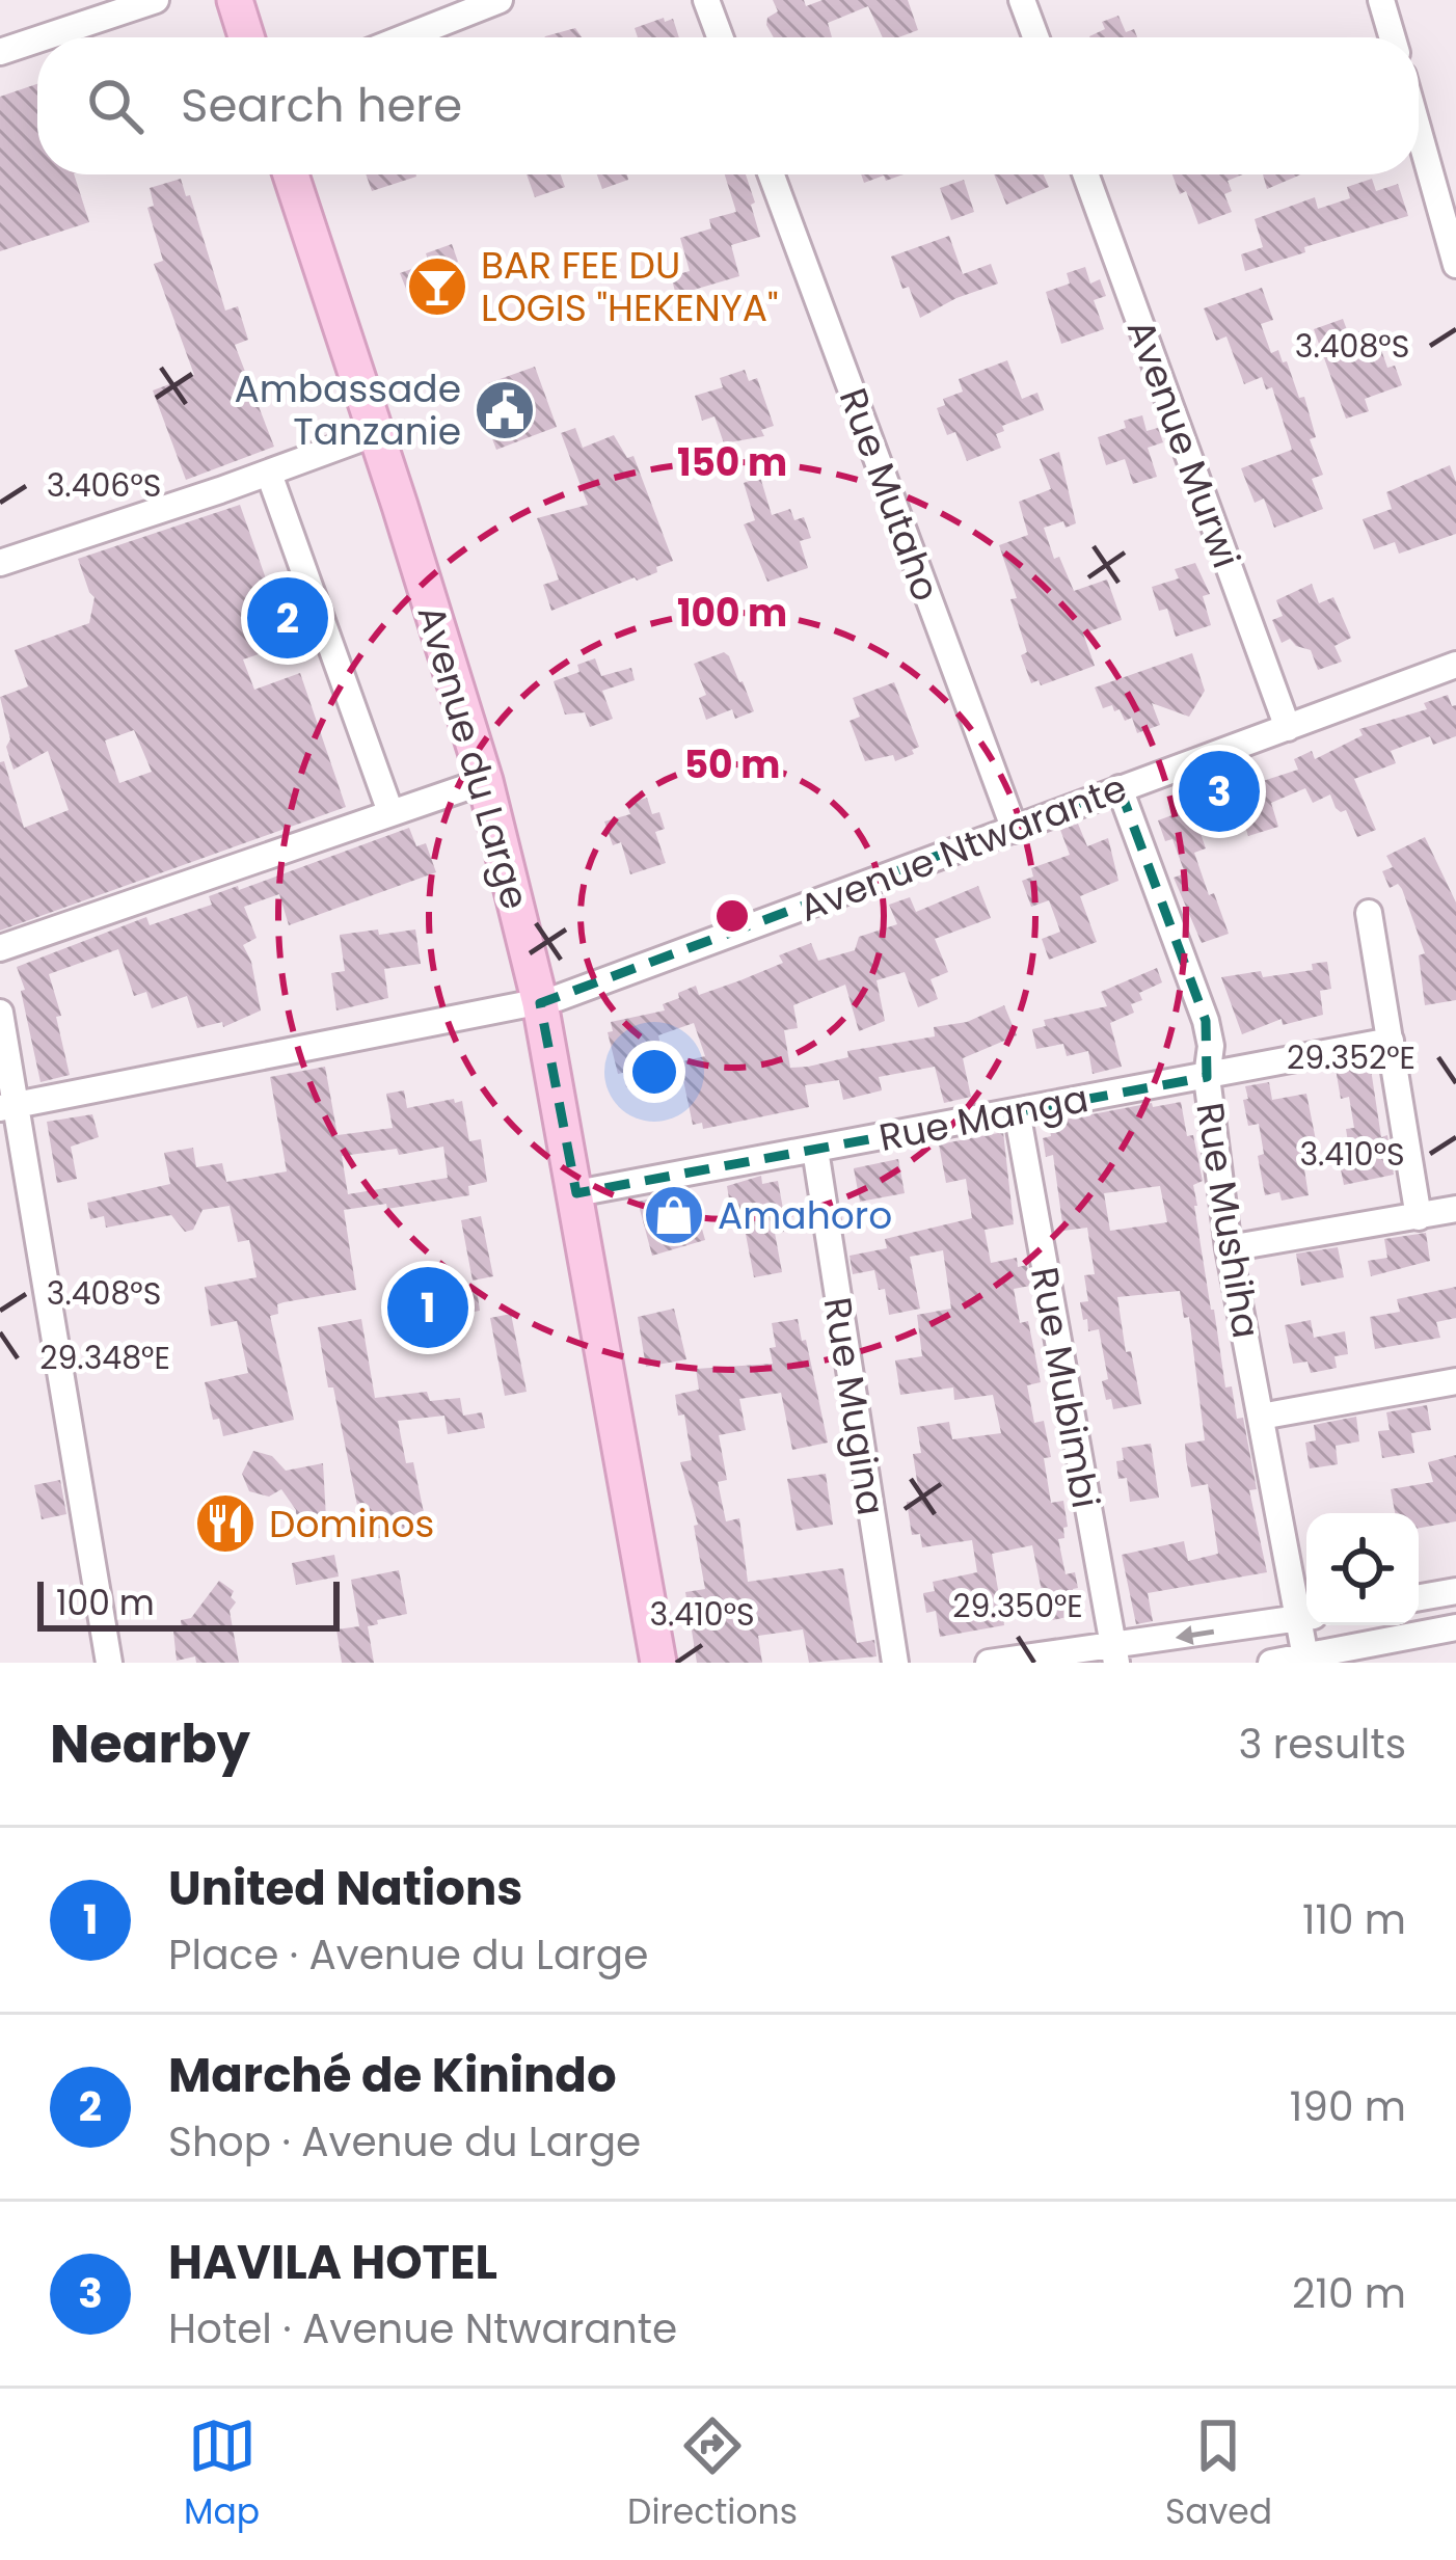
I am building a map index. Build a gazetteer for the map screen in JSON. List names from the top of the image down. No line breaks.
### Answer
{"streets":{"main road":["Avenue du Large"],"street":["Avenue Murwi","Rue Mutaho","Avenue Ntwarante","Rue Manga","Rue Mushiha","Rue Mubimbi","Rue Mugina"]},"crossings":[["Avenue Murwi","Avenue Ntwarante"],["Rue Mutaho","Avenue Ntwarante"],["Avenue du Large","Avenue Ntwarante"],["Avenue du Large","Rue Manga"],["Avenue Ntwarante","Rue Mushiha"],["Rue Manga","Rue Mushiha"],["Rue Manga","Rue Mubimbi"],["Rue Manga","Rue Mugina"]],"places":{"bar":["BAR FEE DU LOGIS \"HEKENYA\""],"public building":["Ambassade Tanzanie"],"shop":["Amahoro"],"restaurant":["Dominos"]},"scale_bar":"100 m","page":{"search":"Search here","pins":["2","3","1"],"scale":"100 m","heading":["Nearby","3 results"],"list":[{"mark":"1","name":"United Nations","note":"Place · Avenue du Large","value":"110 m"},{"mark":"2","name":"Marché de Kinindo","note":"Shop · Avenue du Large","value":"190 m"},{"mark":"3","name":"HAVILA HOTEL","note":"Hotel · Avenue Ntwarante","value":"210 m"}],"nav":["Map","Directions","Saved"]},"coordinates":["3.408°S","3.406°S","29.352°E","3.410°S","29.348°E","29.350°E"],"rings":["150 m","100 m","50 m"]}
